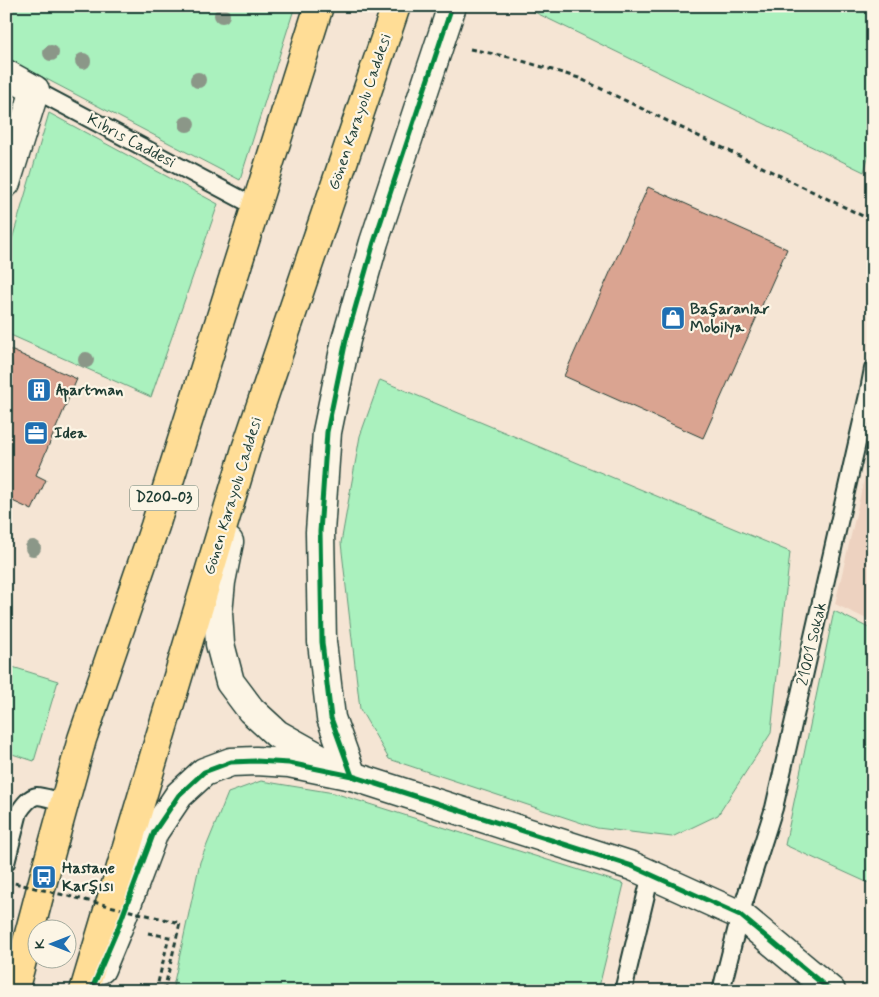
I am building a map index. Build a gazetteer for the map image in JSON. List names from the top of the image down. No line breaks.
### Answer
{"streets":{"highway":["Gönen Karayolu Caddesi","D200-03"],"street":["Kıbrıs Caddesi"],"lane":["21001 Sokak"]},"crossings":[["Kıbrıs Caddesi","D200-03"]],"places":{"shop":["Başaranlar Mobilya"],"building":["Apartman"],"office":["Idea"],"bus stop":["Hastane Karşısı"]},"north":"left"}
